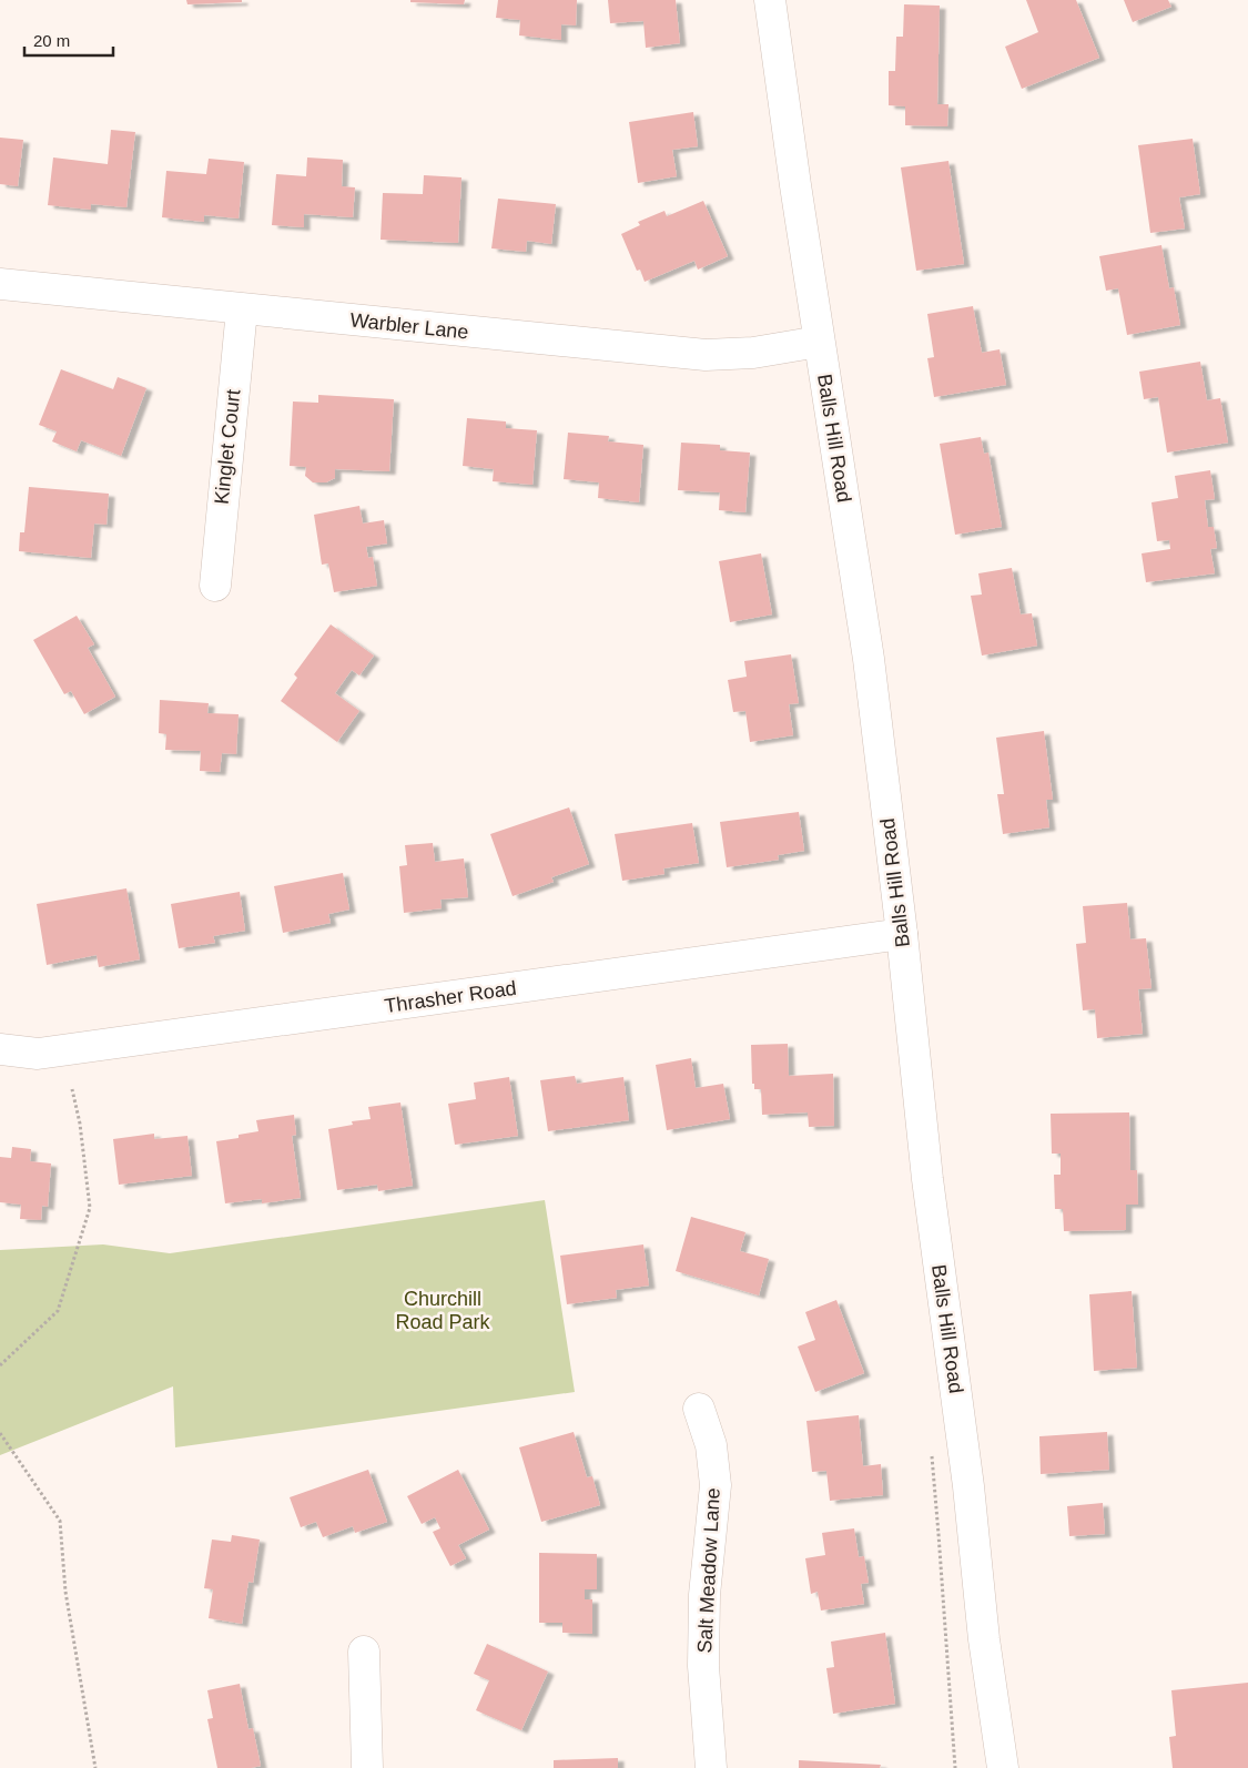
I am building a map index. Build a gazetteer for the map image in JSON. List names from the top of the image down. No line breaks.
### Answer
{"streets":{"street":["Warbler Lane","Balls Hill Road","Kinglet Court","Thrasher Road","Salt Meadow Lane"]},"crossings":[["Warbler Lane","Balls Hill Road"],["Warbler Lane","Kinglet Court"],["Balls Hill Road","Thrasher Road"]],"parks":["Churchill Road Park"],"scale_bar":"20 m"}
